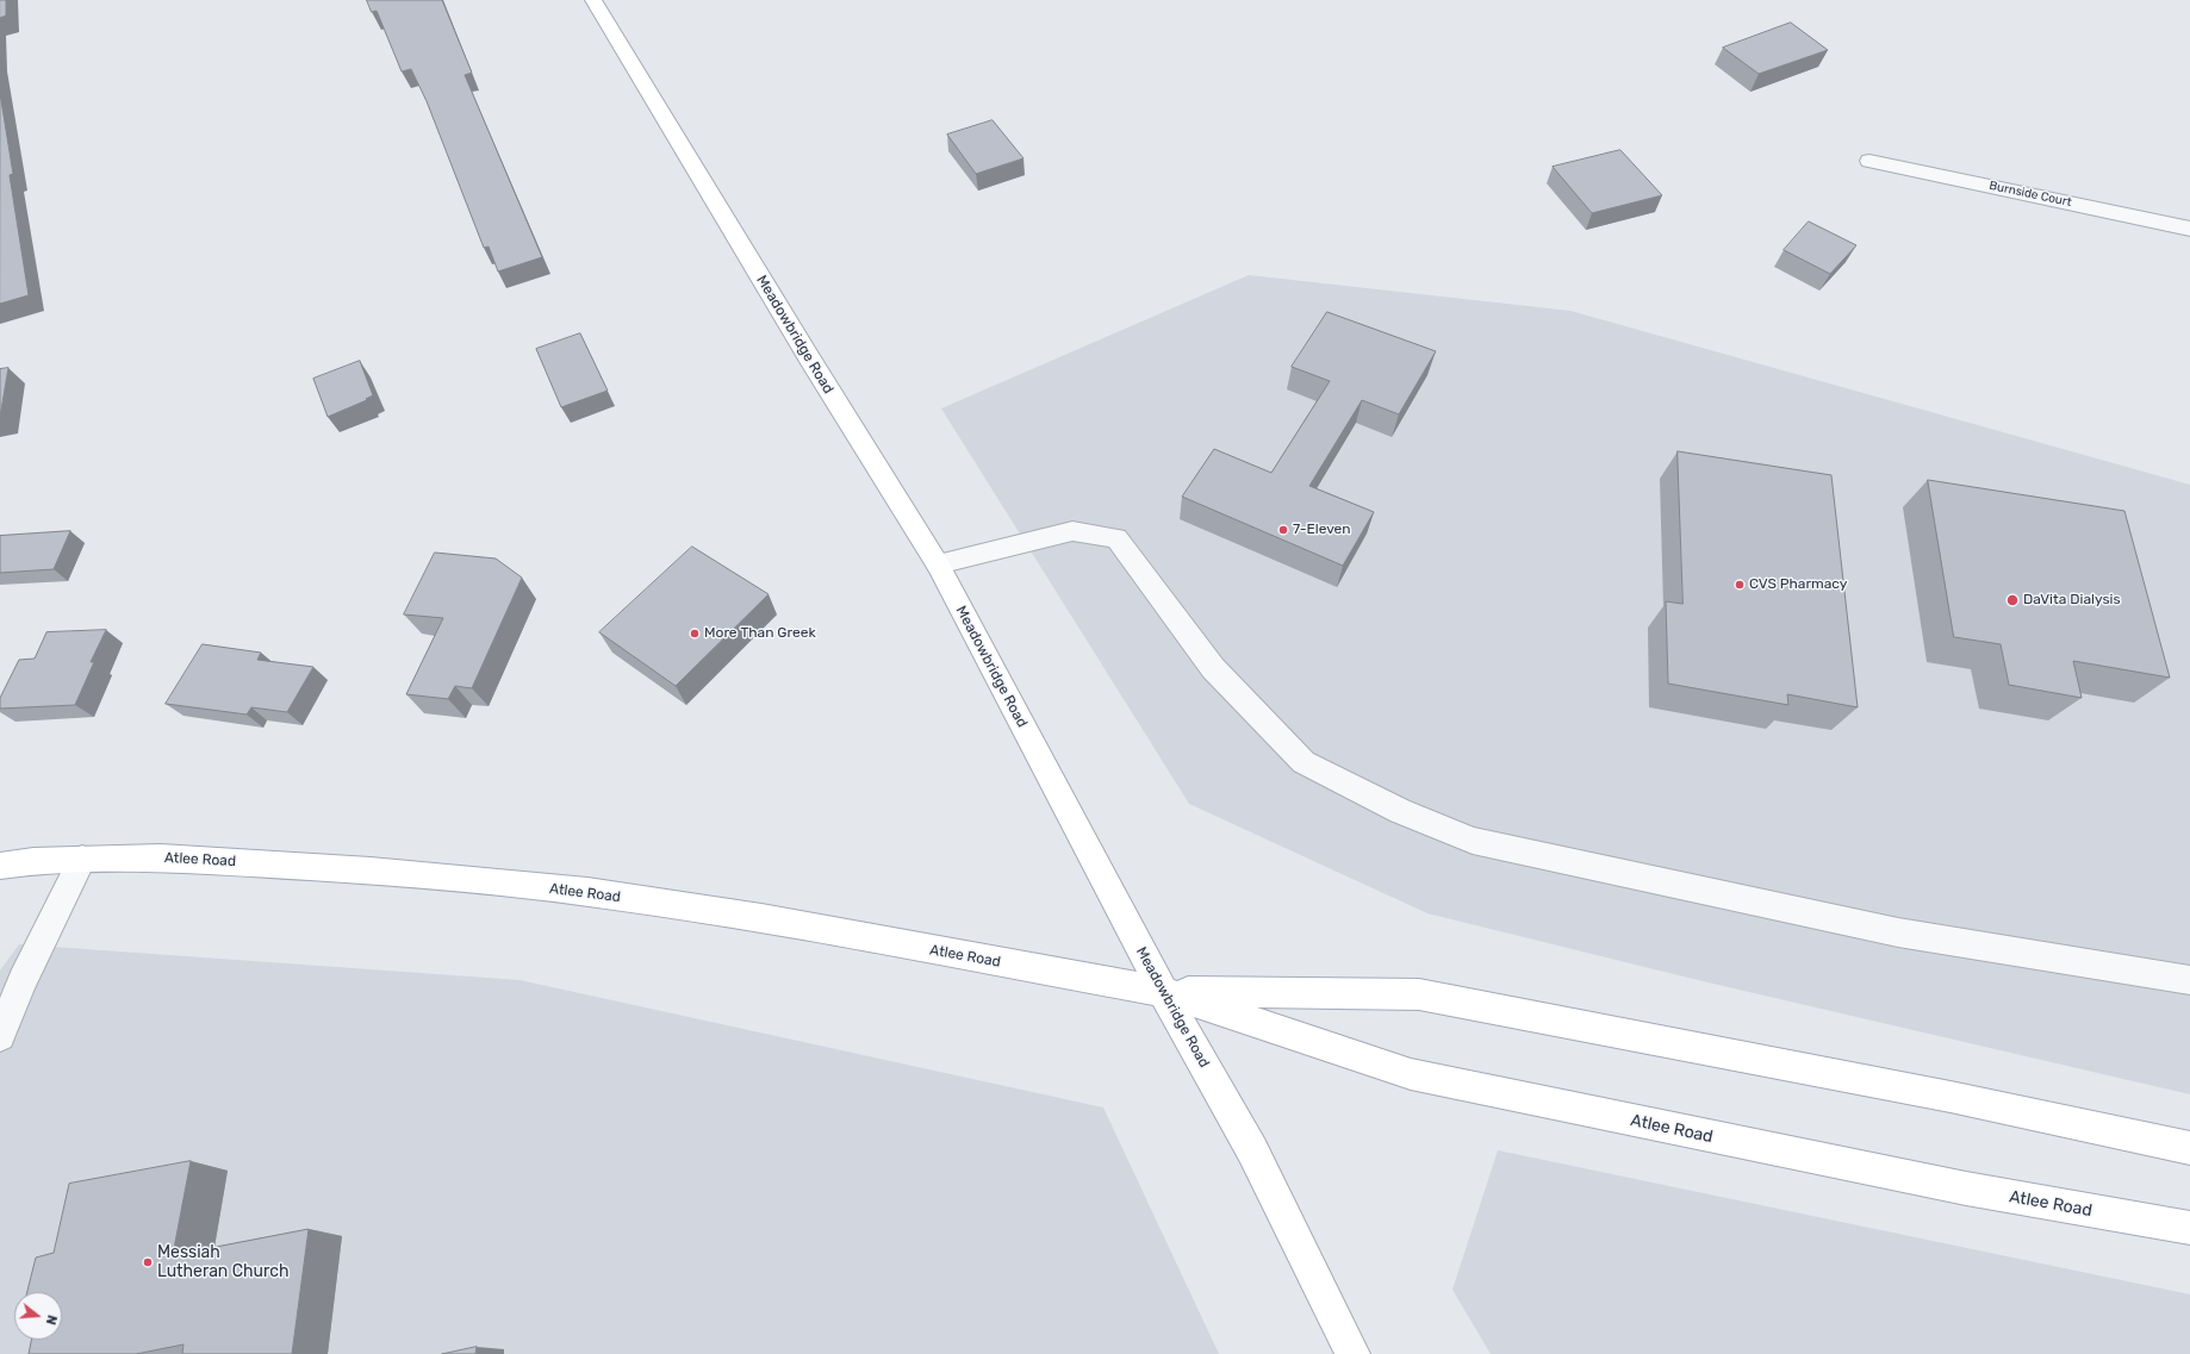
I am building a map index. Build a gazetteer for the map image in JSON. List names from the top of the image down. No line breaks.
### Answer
{"streets":{"main road":["Meadowbridge Road","Atlee Road"],"street":["Burnside Court"]},"crossings":[["Meadowbridge Road","Atlee Road"]],"places":["7-Eleven","CVS Pharmacy","DaVita Dialysis","More Than Greek","Messiah Lutheran Church"],"north":"right"}
